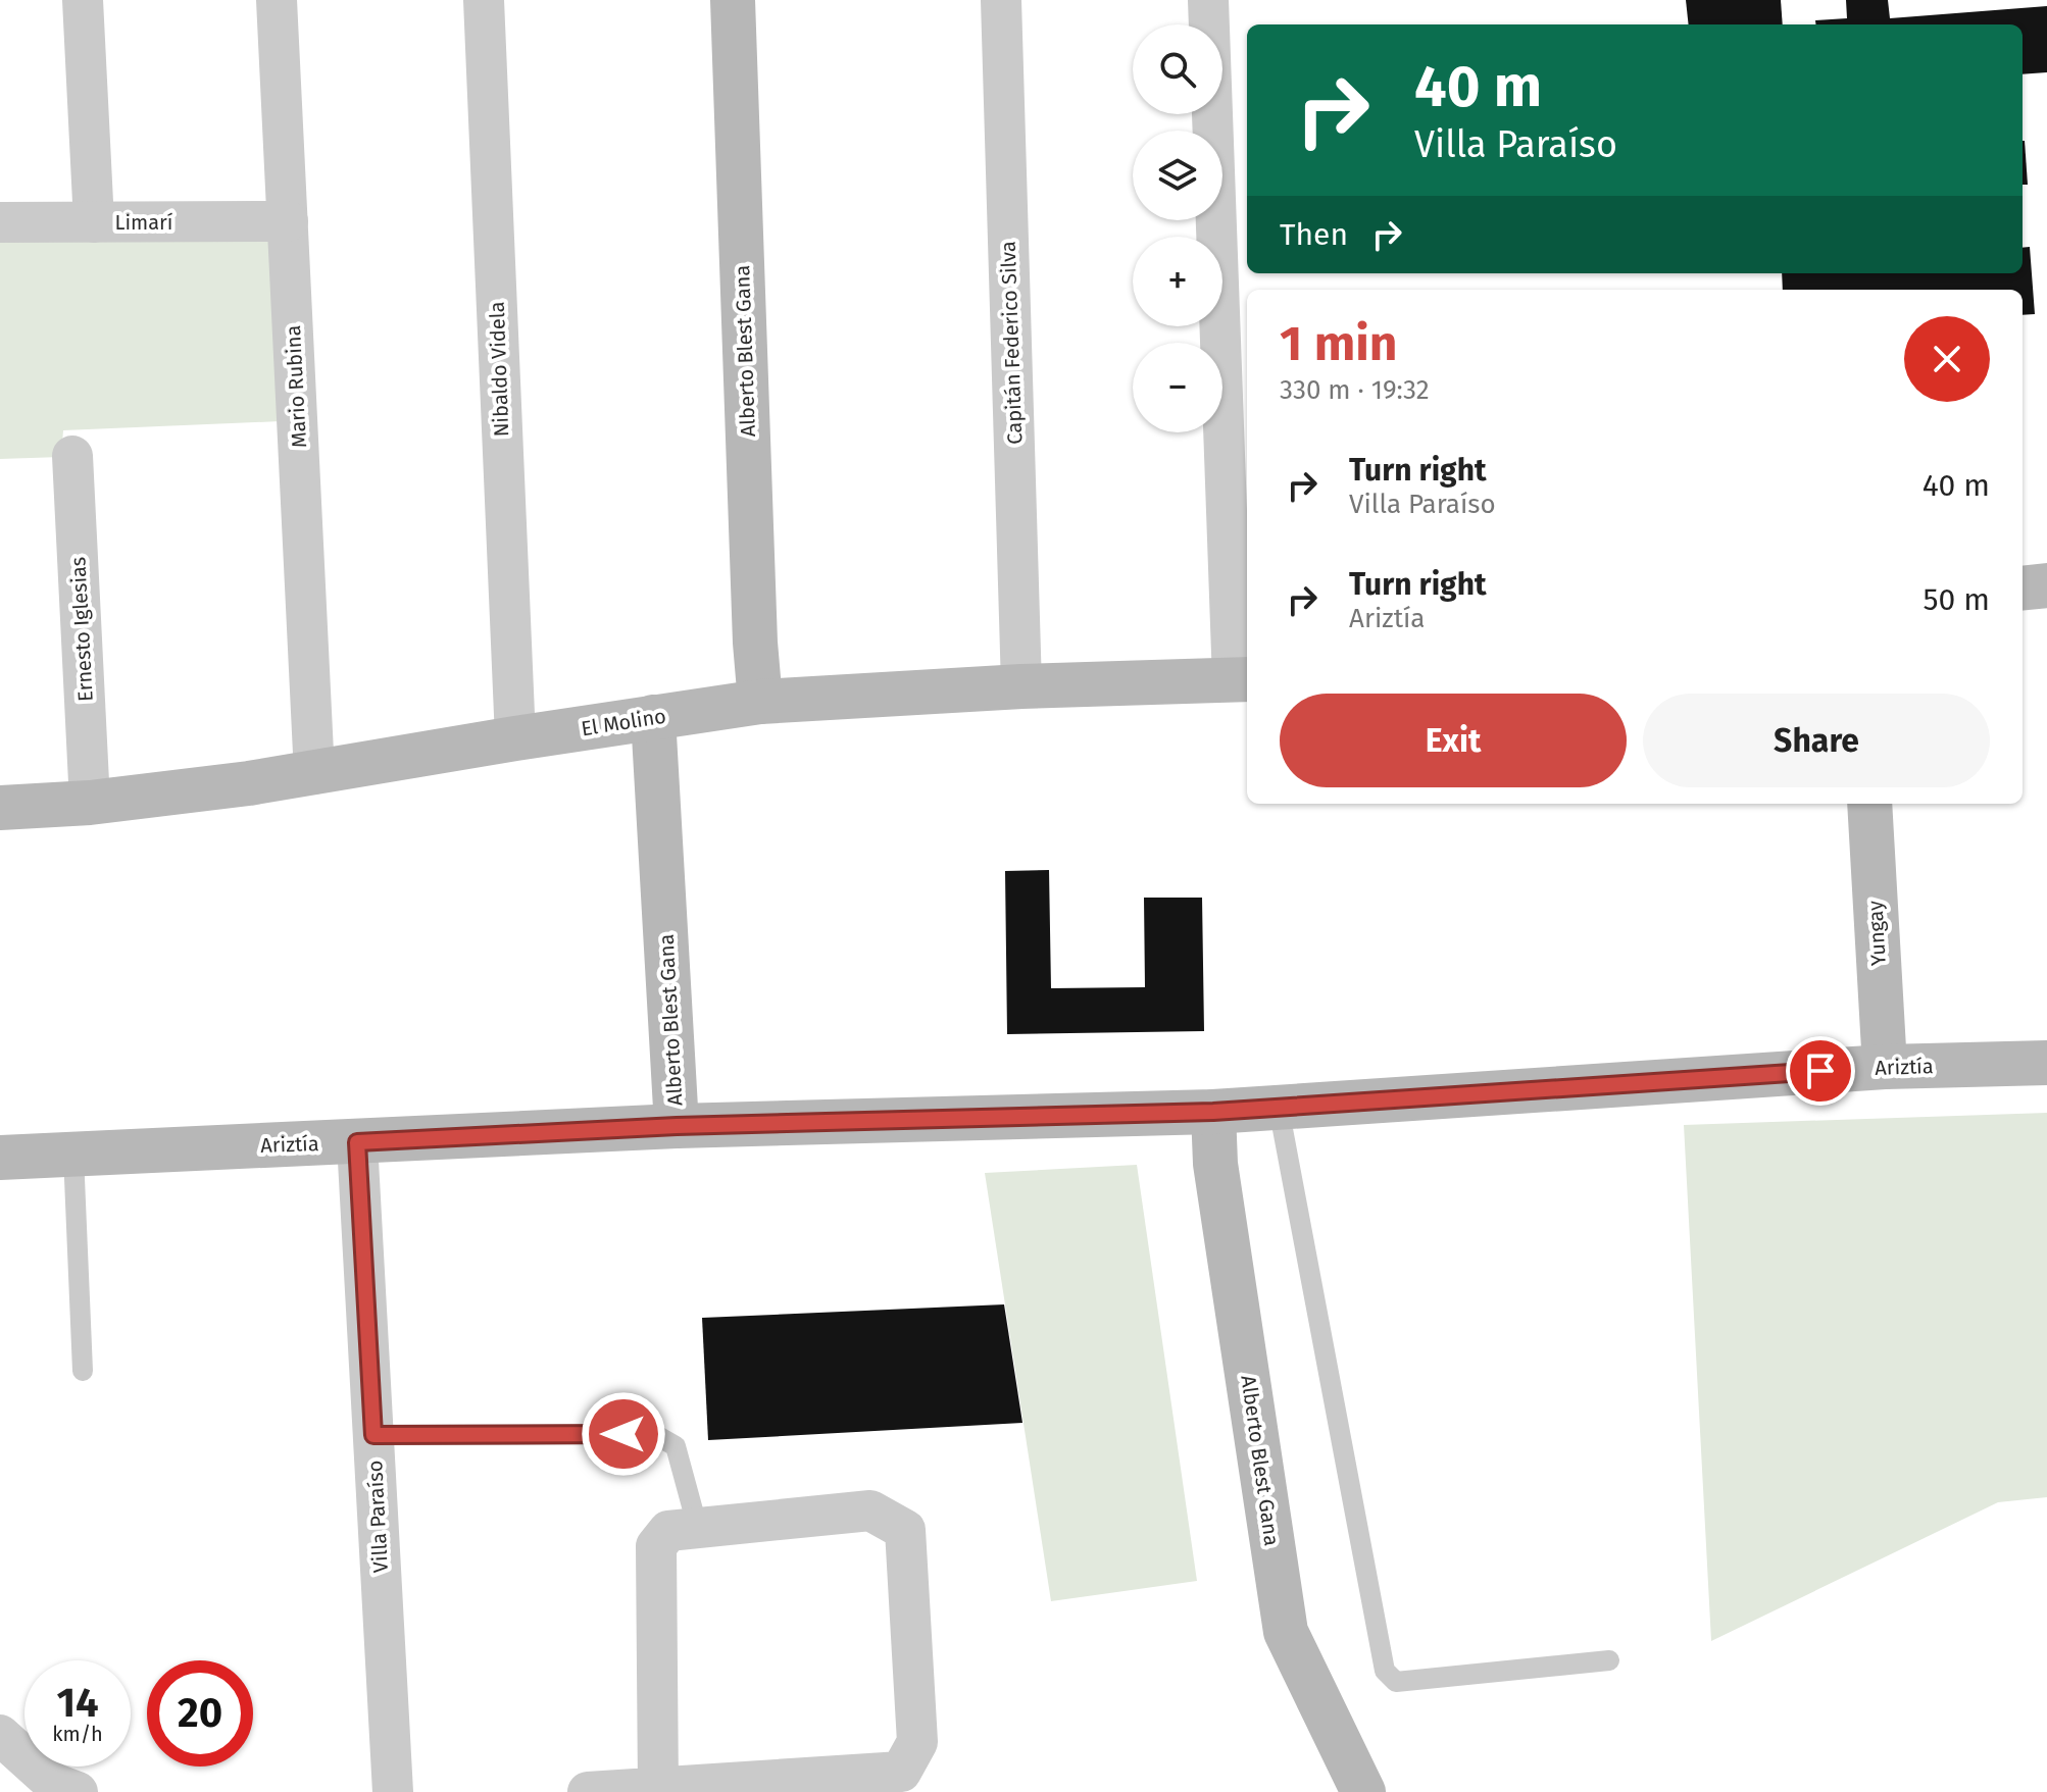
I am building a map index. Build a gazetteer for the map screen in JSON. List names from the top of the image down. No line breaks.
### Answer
{"streets":{"main road":["Alberto Blest Gana","El Molino","Yungay","Ariztía"],"street":["Limarí","Capitán Federico Silva","Nibaldo Videla","Mario Rubina","Ernesto Iglesias","Villa Paraíso"]},"crossings":[["Limarí","Mario Rubina"],["Capitán Federico Silva","El Molino"],["Alberto Blest Gana","El Molino"],["Alberto Blest Gana","Ariztía"],["Nibaldo Videla","El Molino"],["Mario Rubina","El Molino"],["Ernesto Iglesias","El Molino"],["Yungay","Ariztía"],["Ariztía","Villa Paraíso"]],"page":{"map_buttons":["+","−"],"turn":["40 m","Villa Paraíso"],"then":"Then","heading":["1 min","330 m · 19:32"],"list":[{"name":"Turn right","note":"Villa Paraíso","value":"40 m"},{"name":"Turn right","note":"Ariztía","value":"50 m"}],"buttons":["Exit","Share"],"speed":"14 km/h","limit":"20"}}
